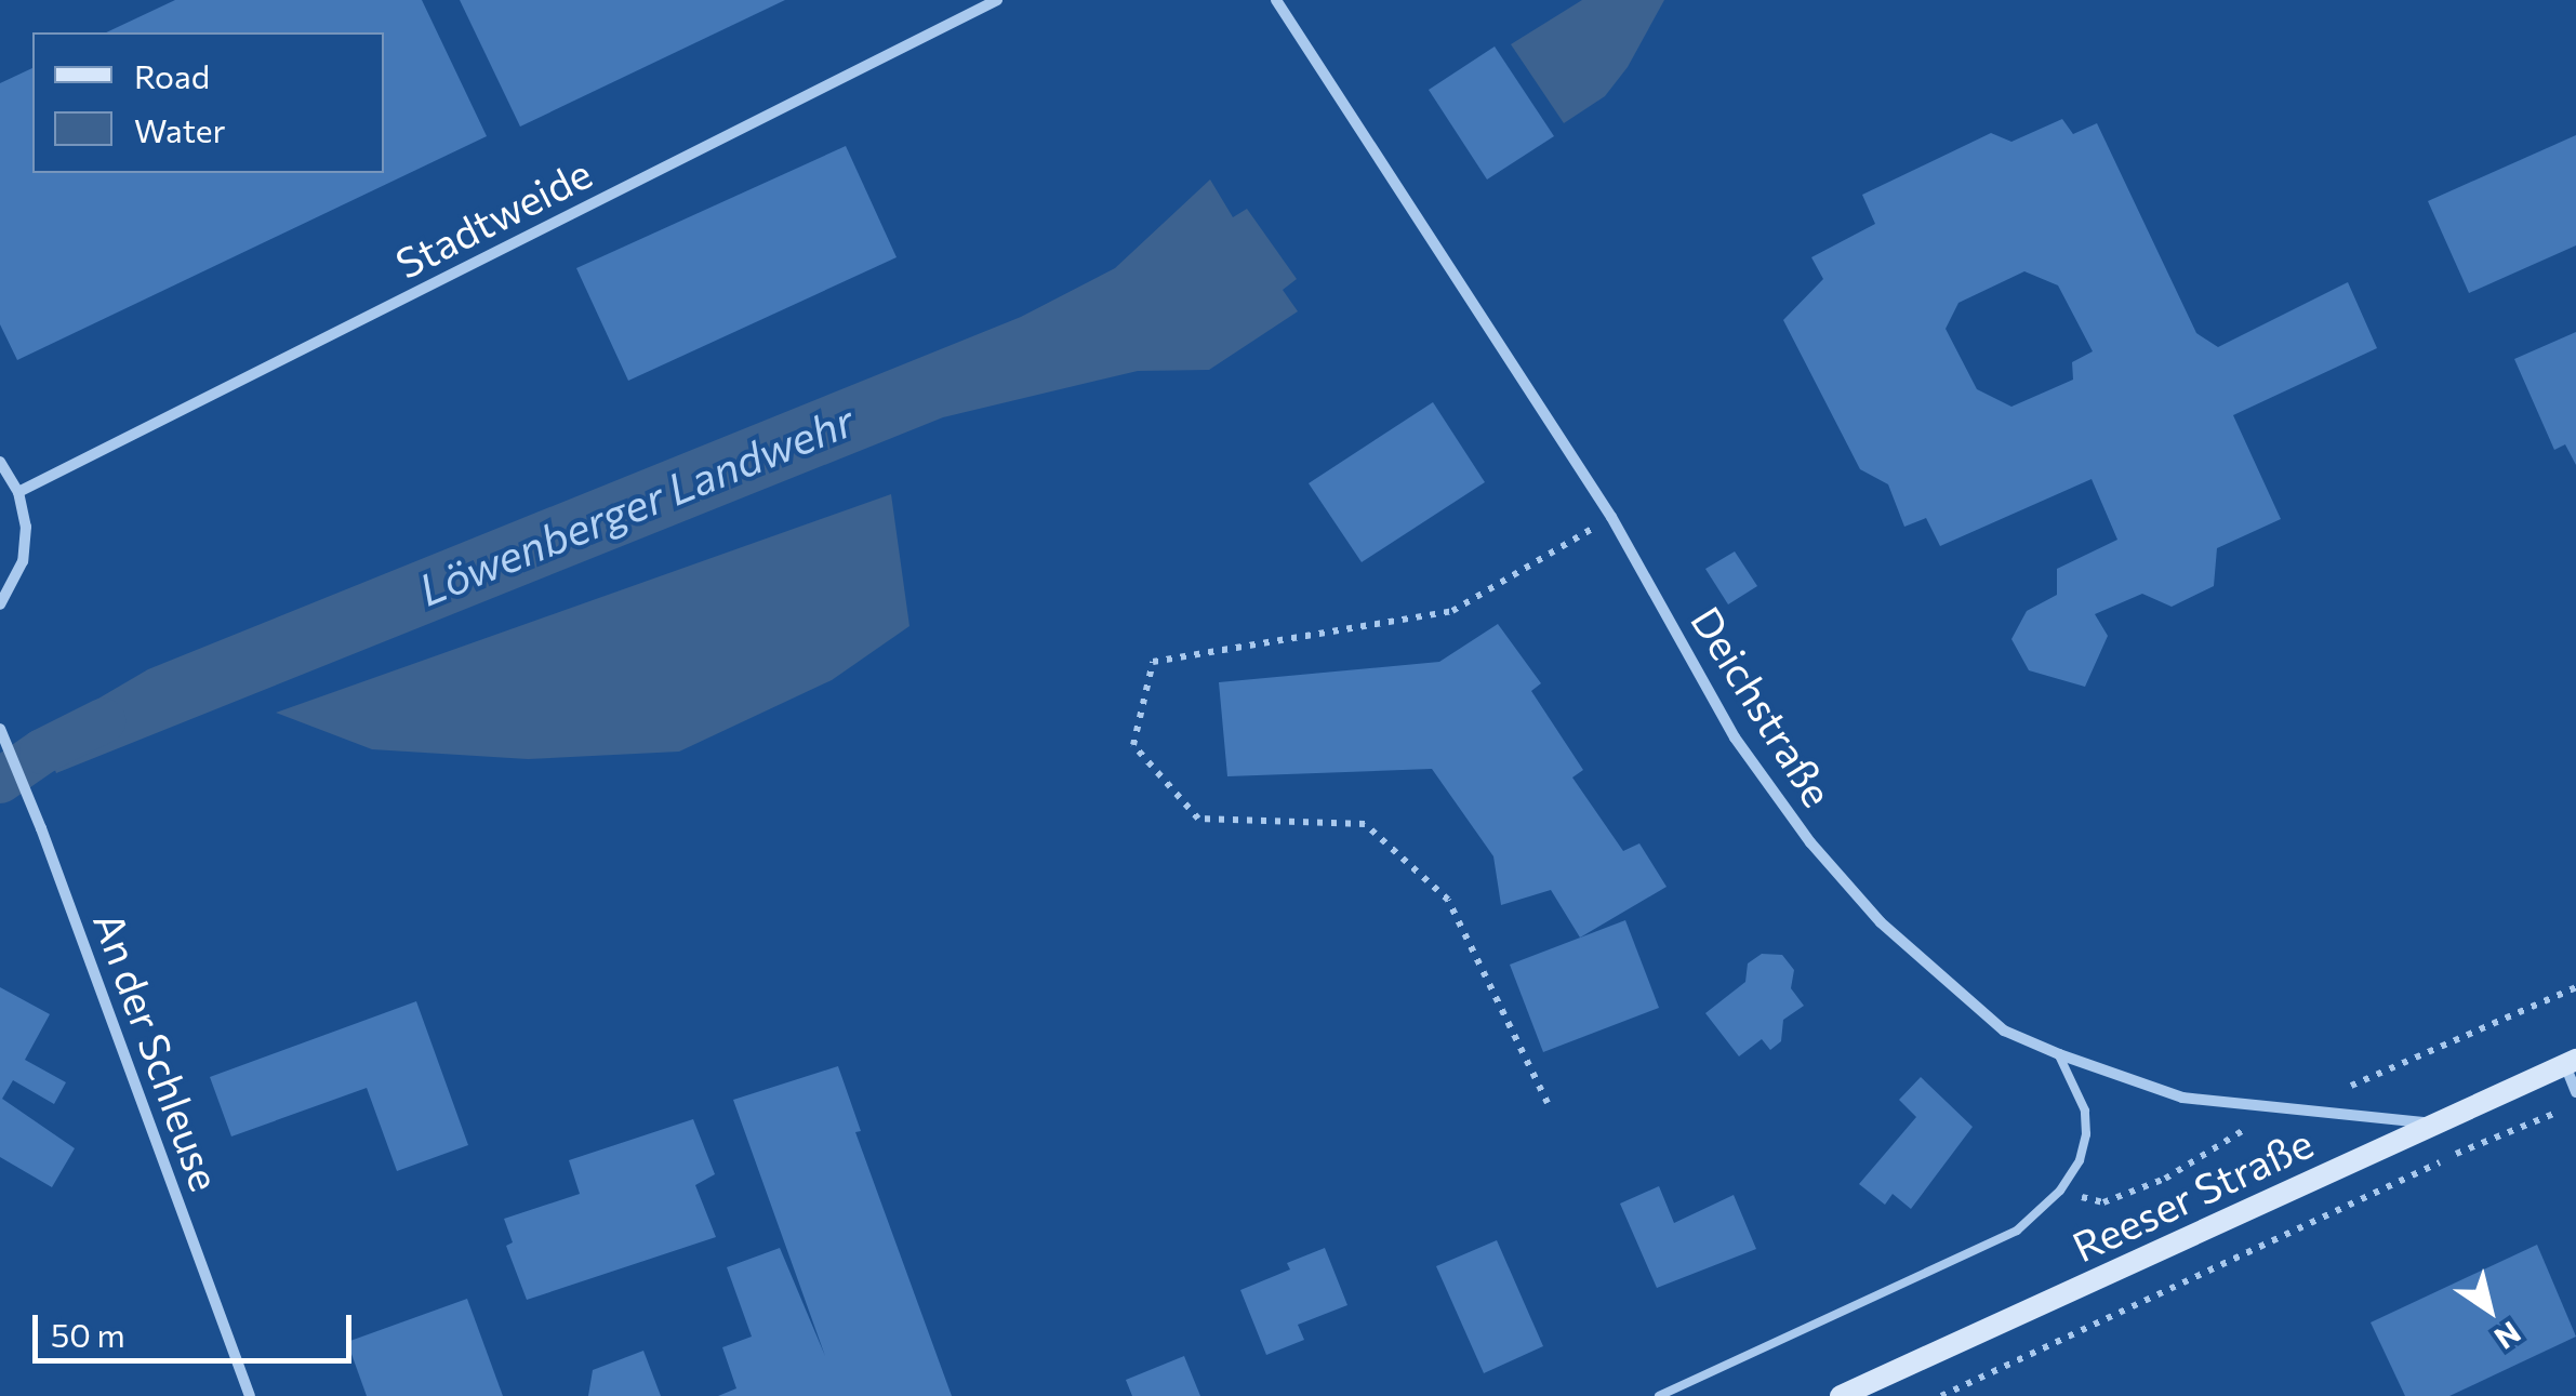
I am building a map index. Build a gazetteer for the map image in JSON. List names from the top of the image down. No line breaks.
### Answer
{"streets":{"main road":["Reeser Straße"],"street":["Stadtweide","Deichstraße","An der Schleuse"]},"crossings":[["Deichstraße","Reeser Straße"]],"water":["Löwenberger Landwehr"],"legend":["Road","Water"],"scale_bar":"50 m","north":"bottom right"}
